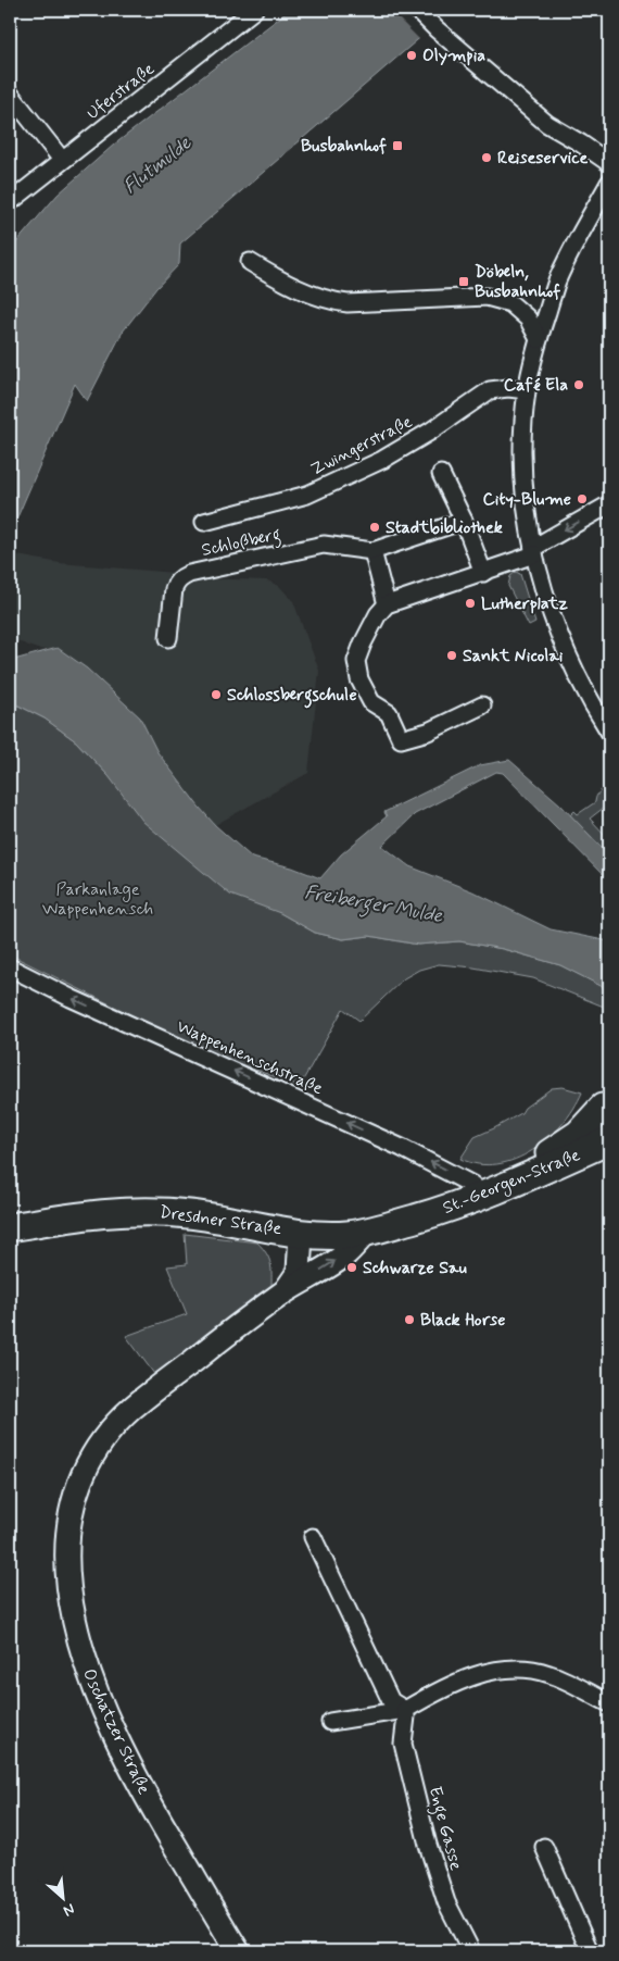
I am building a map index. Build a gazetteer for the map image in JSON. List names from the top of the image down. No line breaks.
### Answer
{"streets":{"main road":["St.-Georgen-Straße","Dresdner Straße","Oschatzer Straße"],"street":["Uferstraße","Zwingerstraße","Schloßberg","Wappenhenschstraße","Enge Gasse"]},"crossings":[["Wappenhenschstraße","St.-Georgen-Straße"],["St.-Georgen-Straße","Dresdner Straße"],["St.-Georgen-Straße","Oschatzer Straße"],["Dresdner Straße","Oschatzer Straße"]],"one_way":["Wappenhenschstraße"],"water":["Flutmulde","Freiberger Mulde"],"parks":["Parkanlage Wappenhensch"],"places":{"other":["Olympia","Reiseservice","Café Ela","City-Blume","Stadtbibliothek","Lutherplatz","Sankt Nicolai","Schlossbergschule","Schwarze Sau","Black Horse"],"transit":["Busbahnhof","Döbeln, Busbahnhof"]},"north":"bottom right"}
